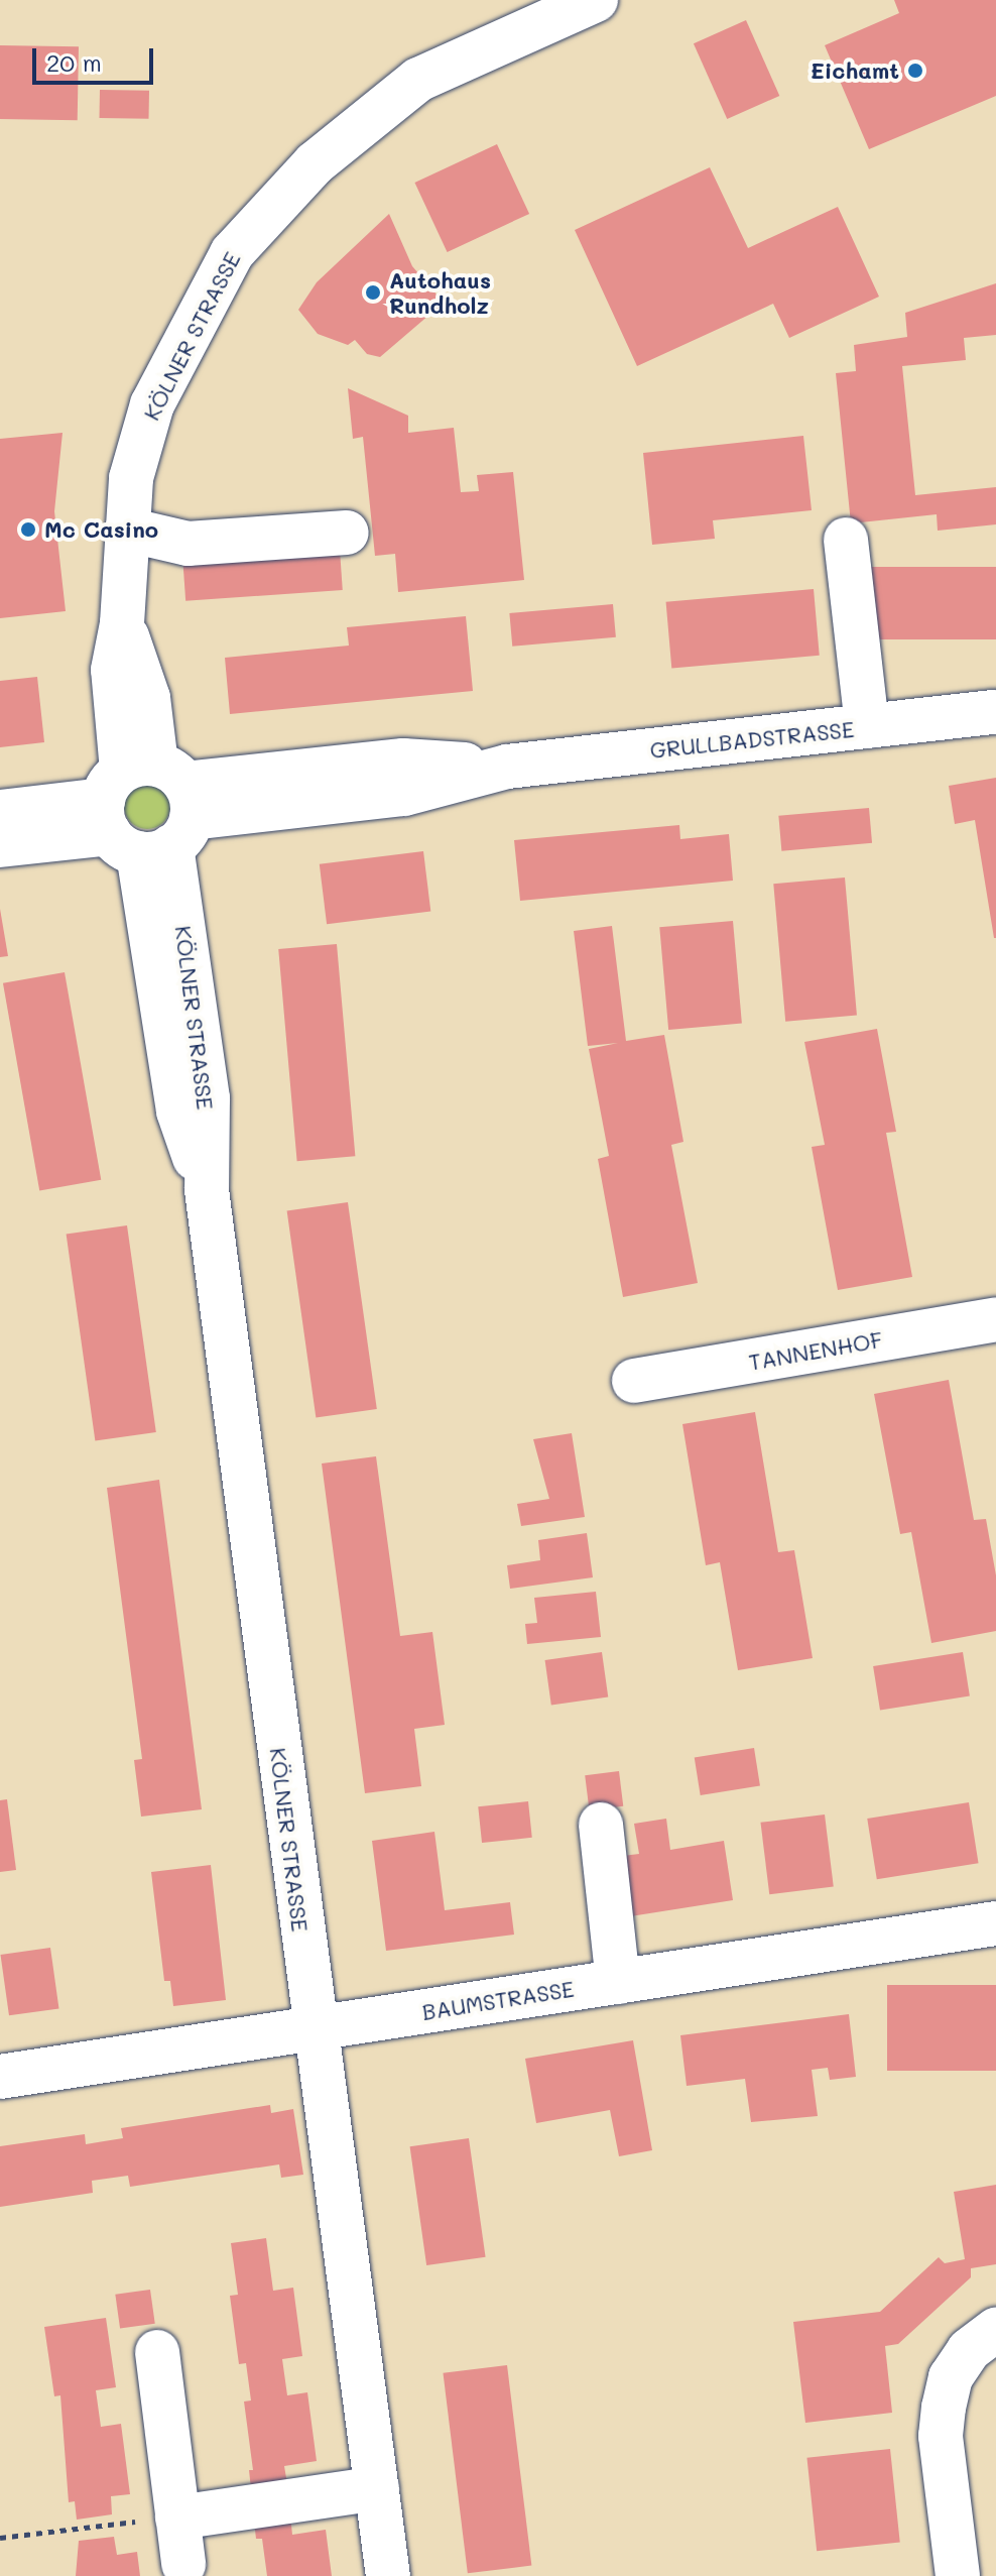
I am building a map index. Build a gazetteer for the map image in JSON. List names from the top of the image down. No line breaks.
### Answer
{"streets":{"street":["KÖLNER STRASSE","GRULLBADSTRASSE","TANNENHOF","BAUMSTRASSE"]},"crossings":[["KÖLNER STRASSE","GRULLBADSTRASSE"],["KÖLNER STRASSE","BAUMSTRASSE"]],"places":["Eichamt","Autohaus Rundholz","Mc Casino"],"scale_bar":"20 m"}
